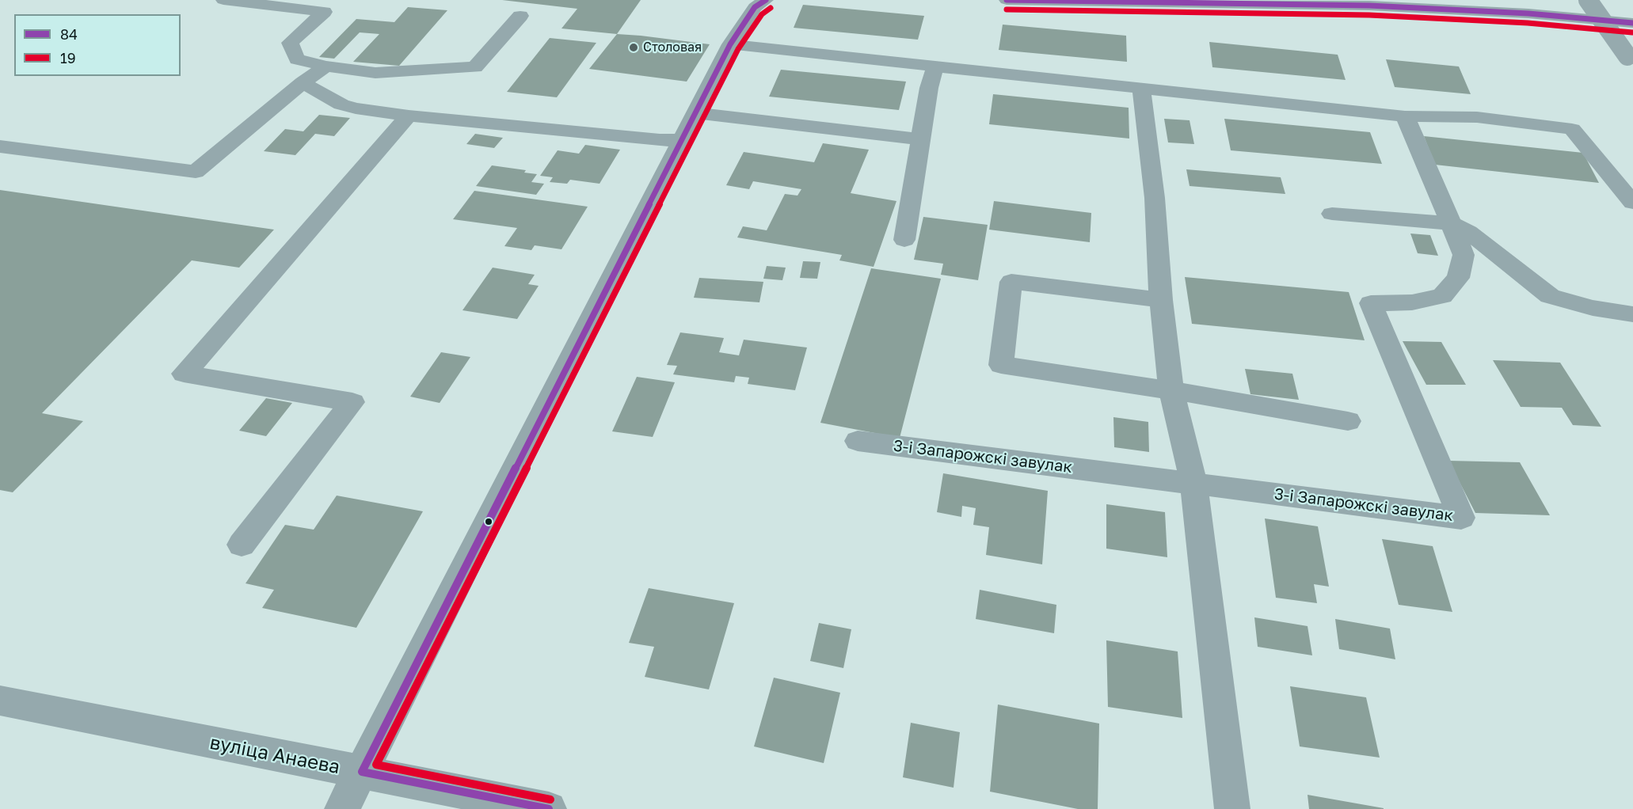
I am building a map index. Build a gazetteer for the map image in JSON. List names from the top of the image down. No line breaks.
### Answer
{"streets":{"street":["3-і Запарожскі завулак","вуліца Анаева"]},"places":["Столовая"],"lines":["transit line 84","transit line 19"],"legend":["84","19"]}
